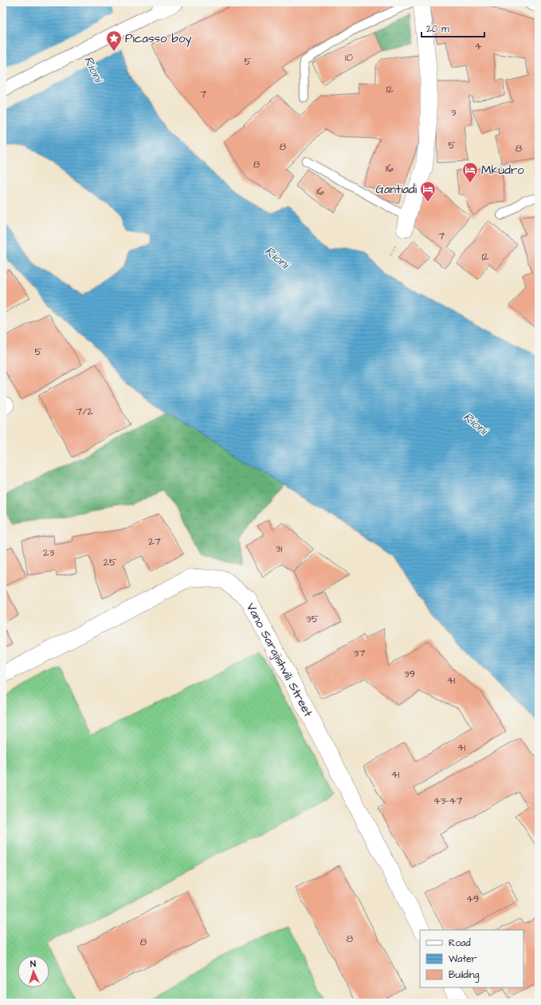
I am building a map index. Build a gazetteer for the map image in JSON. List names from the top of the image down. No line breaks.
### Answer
{"streets":{"street":["Vano Sarajishvili Street"]},"water":["Rioni"],"places":{"place":["Picasso boy"],"hotel":["Mkudro","Gantiadi"]},"house_numbers":["4","10","5","12","7","3","5","8","8","8","16","16","7","12","5","7/2","27","31","23","25","35","37","39","41","41","41","43-47","49","8","8"],"legend":["Road","Water","Building"],"scale_bar":"20 m","north":"top"}
